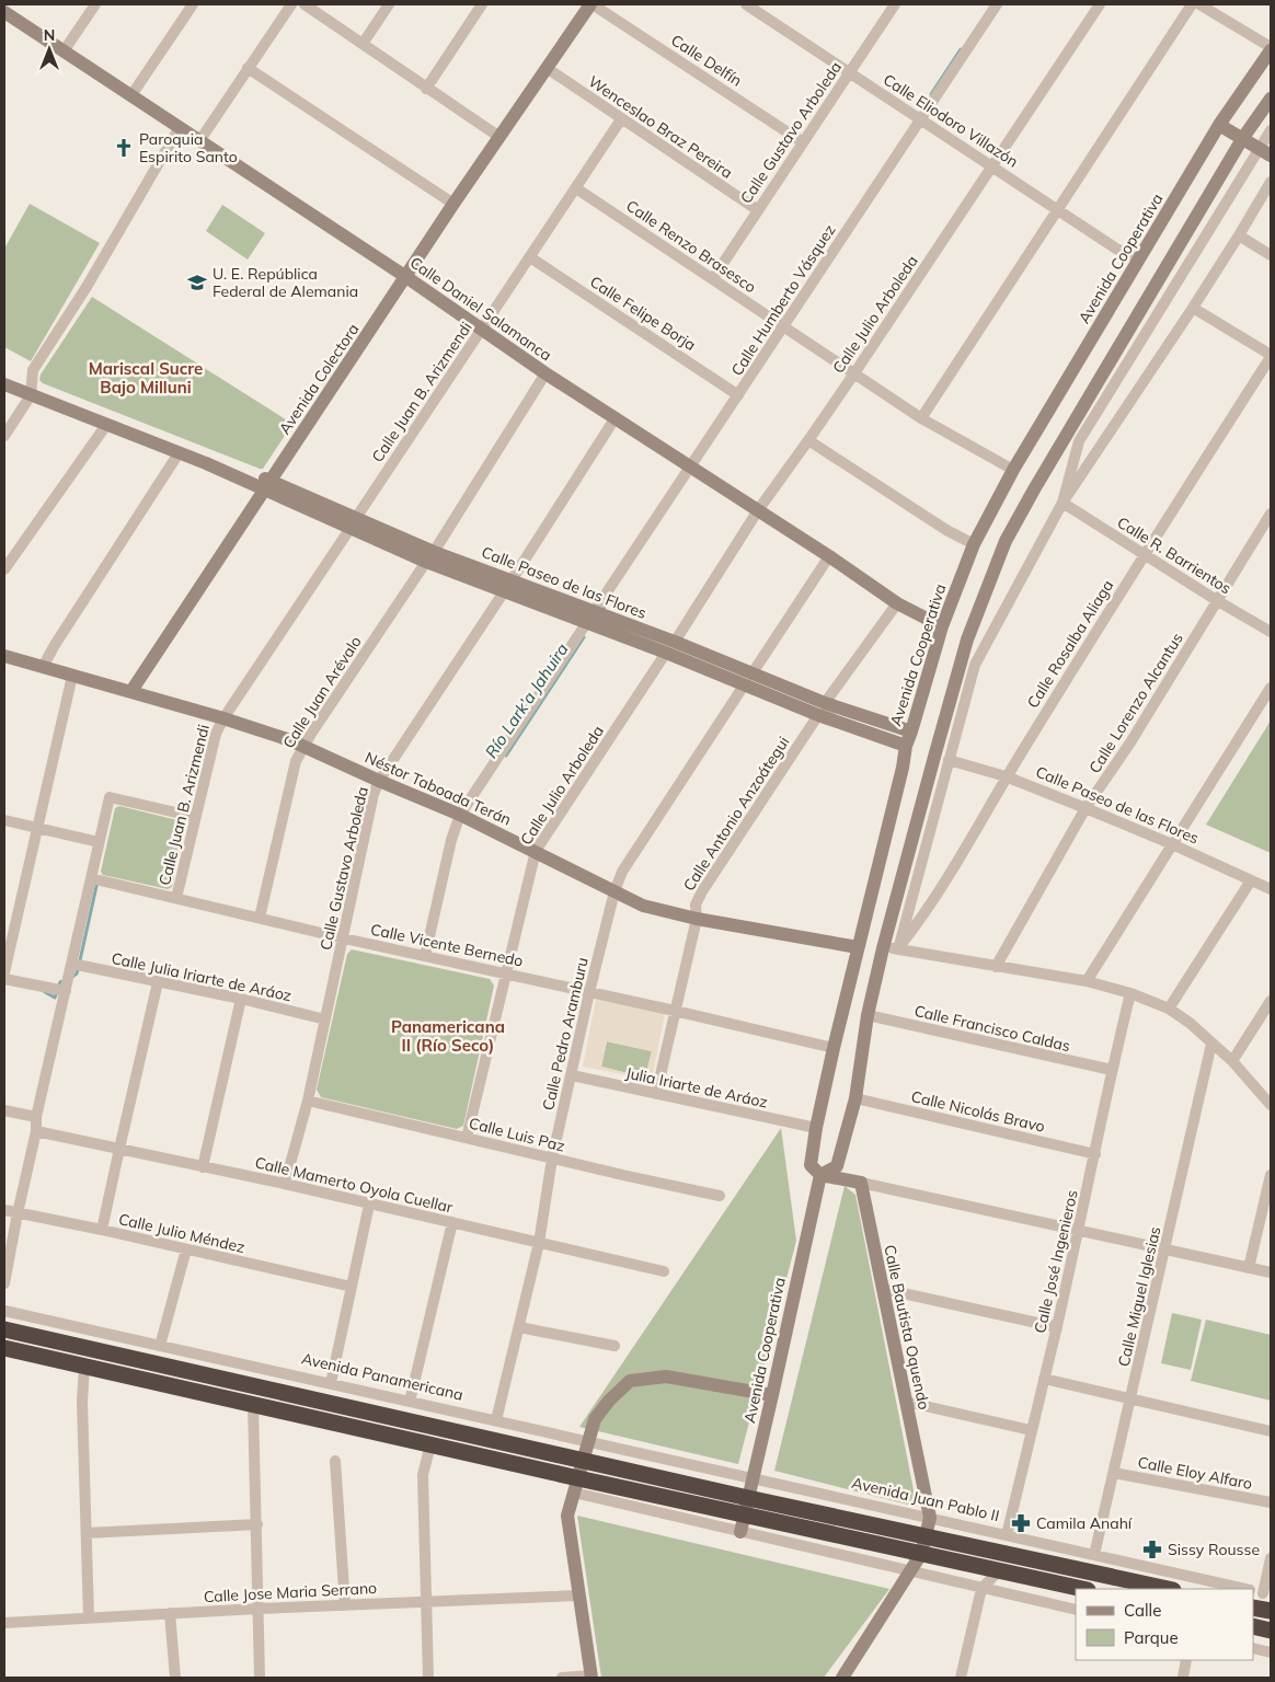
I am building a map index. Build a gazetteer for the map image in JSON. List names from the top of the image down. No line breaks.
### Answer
{"streets":{"street":["Calle Delfín","Calle Eliodoro Villazón","Wenceslao Braz Pereira","Calle Gustavo Arboleda","Calle Renzo Brasesco","Avenida Cooperativa","Calle Humberto Vásquez","Calle Daniel Salamanca","Calle Felipe Borja","Calle Julio Arboleda","Avenida Colectora","Calle Juan B. Arizmendi","Calle R. Barrientos","Calle Paseo de las Flores","Calle Rosalba Aliaga","Calle Juan Arévalo","Calle Lorenzo Alcantus","Néstor Taboada Terán","Calle Antonio Anzoátegui","Calle Vicente Bernedo","Calle Julia Iriarte de Aráoz","Calle Francisco Caldas","Calle Pedro Aramburu","Julia Iriarte de Aráoz","Calle Nicolás Bravo","Calle Luis Paz","Calle Mamerto Oyola Cuellar","Calle Julio Méndez","Calle José Ingenieros","Calle Miguel Iglesias","Calle Bautista Oquendo","Avenida Panamericana","Calle Eloy Alfaro","Avenida Juan Pablo II","Calle Jose Maria Serrano"]},"crossings":[["Calle Delfín","Calle Gustavo Arboleda"],["Calle Delfín","Avenida Colectora"],["Calle Eliodoro Villazón","Calle Gustavo Arboleda"],["Calle Eliodoro Villazón","Avenida Cooperativa"],["Calle Eliodoro Villazón","Calle Humberto Vásquez"],["Calle Eliodoro Villazón","Calle Julio Arboleda"],["Wenceslao Braz Pereira","Calle Gustavo Arboleda"],["Wenceslao Braz Pereira","Avenida Colectora"],["Wenceslao Braz Pereira","Calle Juan B. Arizmendi"],["Calle Gustavo Arboleda","Calle Renzo Brasesco"],["Calle Gustavo Arboleda","Calle Daniel Salamanca"],["Calle Gustavo Arboleda","Calle Paseo de las Flores"],["Calle Gustavo Arboleda","Néstor Taboada Terán"],["Calle Gustavo Arboleda","Calle Vicente Bernedo"],["Calle Gustavo Arboleda","Calle Julia Iriarte de Aráoz"],["Calle Gustavo Arboleda","Calle Luis Paz"],["Calle Gustavo Arboleda","Calle Mamerto Oyola Cuellar"],["Calle Renzo Brasesco","Avenida Cooperativa"],["Calle Renzo Brasesco","Calle Humberto Vásquez"],["Calle Renzo Brasesco","Calle Julio Arboleda"],["Calle Renzo Brasesco","Calle Juan B. Arizmendi"],["Avenida Cooperativa","Calle Daniel Salamanca"],["Avenida Cooperativa","Calle Paseo de las Flores"],["Avenida Cooperativa","Néstor Taboada Terán"],["Avenida Cooperativa","Calle Vicente Bernedo"],["Avenida Cooperativa","Julia Iriarte de Aráoz"],["Avenida Cooperativa","Avenida Panamericana"],["Avenida Cooperativa","Avenida Juan Pablo II"],["Calle Humberto Vásquez","Calle Daniel Salamanca"],["Calle Humberto Vásquez","Calle Felipe Borja"],["Calle Humberto Vásquez","Calle Paseo de las Flores"],["Calle Humberto Vásquez","Néstor Taboada Terán"],["Calle Humberto Vásquez","Calle Vicente Bernedo"],["Calle Daniel Salamanca","Calle Julio Arboleda"],["Calle Daniel Salamanca","Avenida Colectora"],["Calle Daniel Salamanca","Calle Juan B. Arizmendi"],["Calle Daniel Salamanca","Calle Juan Arévalo"],["Calle Daniel Salamanca","Calle Antonio Anzoátegui"],["Calle Daniel Salamanca","Calle Pedro Aramburu"],["Calle Felipe Borja","Calle Juan B. Arizmendi"],["Calle Julio Arboleda","Calle Paseo de las Flores"],["Calle Julio Arboleda","Néstor Taboada Terán"],["Calle Julio Arboleda","Calle Vicente Bernedo"],["Calle Julio Arboleda","Calle Luis Paz"],["Avenida Colectora","Calle Paseo de las Flores"],["Avenida Colectora","Néstor Taboada Terán"],["Calle Juan B. Arizmendi","Calle Paseo de las Flores"],["Calle Juan B. Arizmendi","Néstor Taboada Terán"],["Calle Juan B. Arizmendi","Calle Vicente Bernedo"],["Calle R. Barrientos","Calle Rosalba Aliaga"],["Calle R. Barrientos","Calle Lorenzo Alcantus"],["Calle Paseo de las Flores","Calle Rosalba Aliaga"],["Calle Paseo de las Flores","Calle Juan Arévalo"],["Calle Paseo de las Flores","Calle Lorenzo Alcantus"],["Calle Paseo de las Flores","Calle Antonio Anzoátegui"],["Calle Paseo de las Flores","Calle Pedro Aramburu"],["Calle Juan Arévalo","Néstor Taboada Terán"],["Calle Juan Arévalo","Calle Vicente Bernedo"],["Néstor Taboada Terán","Calle Antonio Anzoátegui"],["Néstor Taboada Terán","Calle Pedro Aramburu"],["Calle Antonio Anzoátegui","Calle Vicente Bernedo"],["Calle Antonio Anzoátegui","Julia Iriarte de Aráoz"],["Calle Vicente Bernedo","Calle Pedro Aramburu"],["Calle Francisco Caldas","Calle José Ingenieros"],["Calle Pedro Aramburu","Julia Iriarte de Aráoz"],["Calle Pedro Aramburu","Calle Luis Paz"],["Calle Pedro Aramburu","Calle Mamerto Oyola Cuellar"],["Calle Pedro Aramburu","Avenida Panamericana"],["Calle Nicolás Bravo","Calle José Ingenieros"],["Calle José Ingenieros","Avenida Juan Pablo II"],["Calle Miguel Iglesias","Calle Eloy Alfaro"],["Calle Miguel Iglesias","Avenida Juan Pablo II"],["Calle Bautista Oquendo","Avenida Juan Pablo II"],["Avenida Panamericana","Avenida Juan Pablo II"]],"districts":["Mariscal Sucre Bajo Milluni","Panamericana II (Río Seco)"],"water":["Río Lark’a Jahuira"],"places":{"church":["Paroquia Espirito Santo"],"school or university":["U. E. República Federal de Alemania"],"pharmacy":["Camila Anahí","Sissy Rousse"]},"legend":["Calle","Parque"],"north":"top"}
